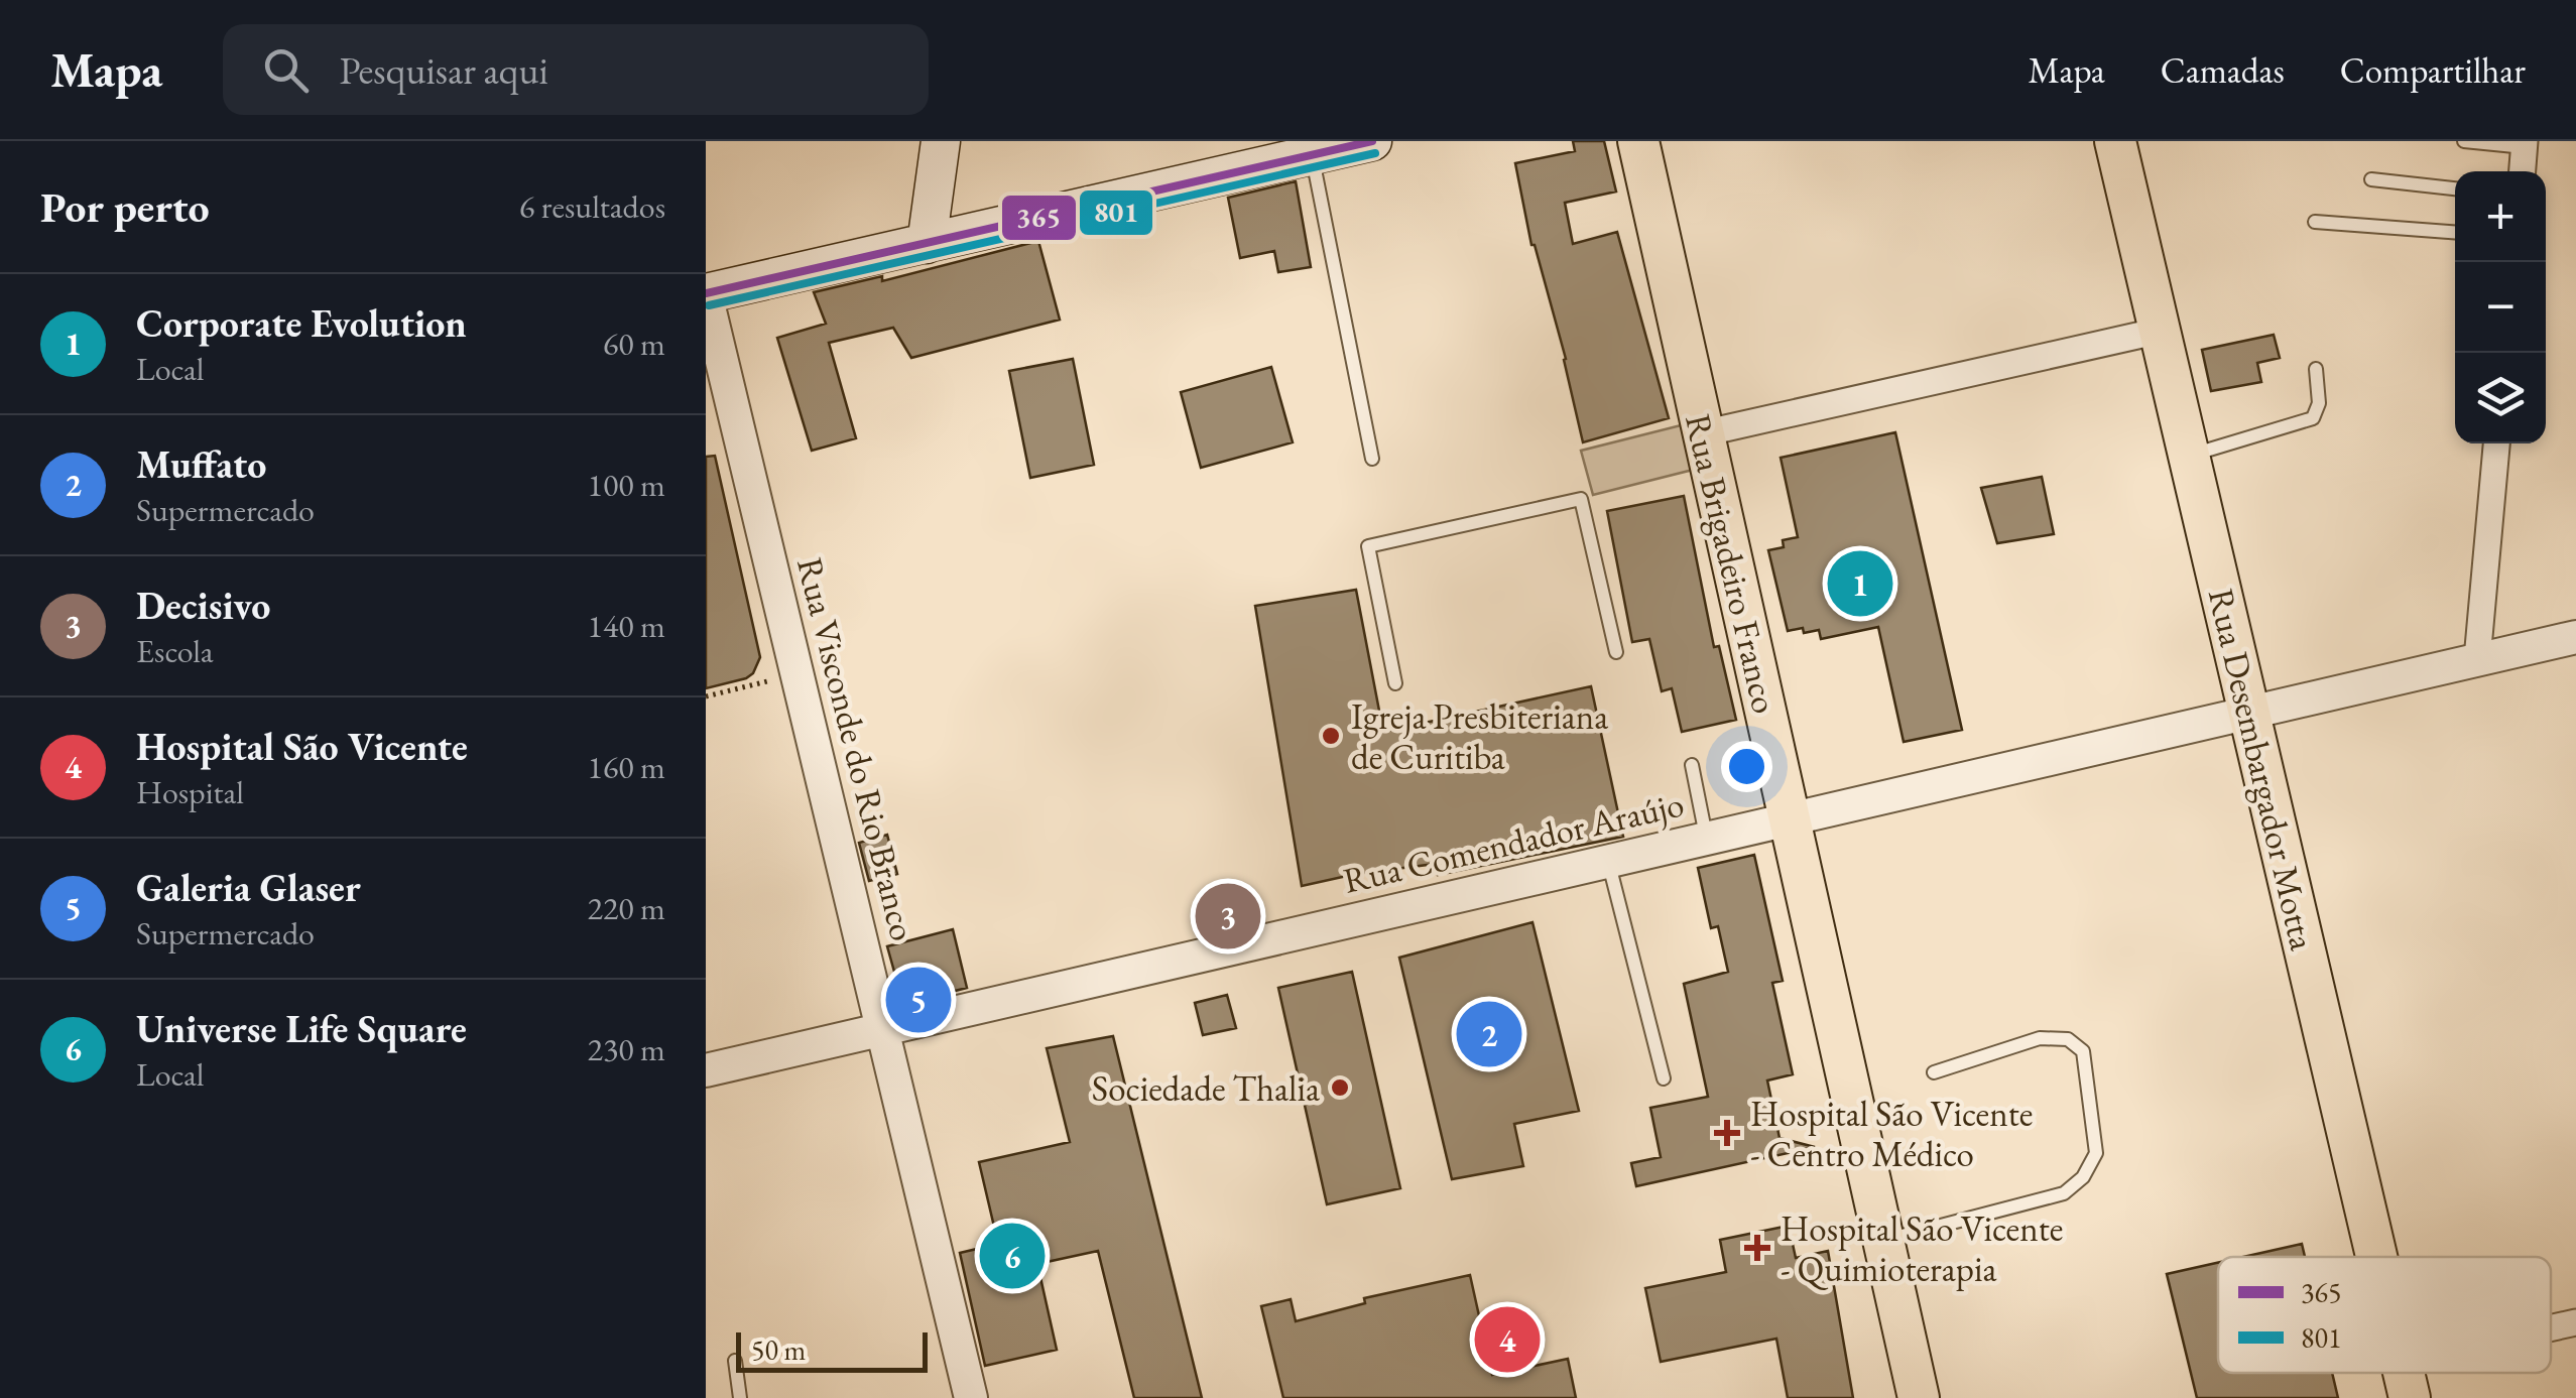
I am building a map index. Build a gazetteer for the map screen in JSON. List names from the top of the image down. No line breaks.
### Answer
{"streets":{"main road":["Rua Brigadeiro Franco","Rua Desembargador Motta"],"street":["Rua Visconde do Rio Branco","Rua Comendador Araújo"]},"crossings":[["Rua Brigadeiro Franco","Rua Comendador Araújo"],["Rua Visconde do Rio Branco","Rua Comendador Araújo"],["Rua Desembargador Motta","Rua Comendador Araújo"]],"places":{"other":["Igreja Presbiteriana de Curitiba","Sociedade Thalia"],"health":["Hospital São Vicente - Centro Médico","Hospital São Vicente - Quimioterapia"]},"lines":["transit line 365","transit line 801"],"legend":["365","801"],"scale_bar":"50 m","page":{"header":"Mapa","search":"Pesquisar aqui","nav":["Mapa","Camadas","Compartilhar"],"heading":["Por perto","6 resultados"],"map_buttons":["+","−"],"list":[{"mark":"1","name":"Corporate Evolution","note":"Local","value":"60 m"},{"mark":"2","name":"Muffato","note":"Supermercado","value":"100 m"},{"mark":"3","name":"Decisivo","note":"Escola","value":"140 m"},{"mark":"4","name":"Hospital São Vicente","note":"Hospital","value":"160 m"},{"mark":"5","name":"Galeria Glaser","note":"Supermercado","value":"220 m"},{"mark":"6","name":"Universe Life Square","note":"Local","value":"230 m"}],"pins":["1","3","5","2","6","4"],"scale":"50 m"}}
